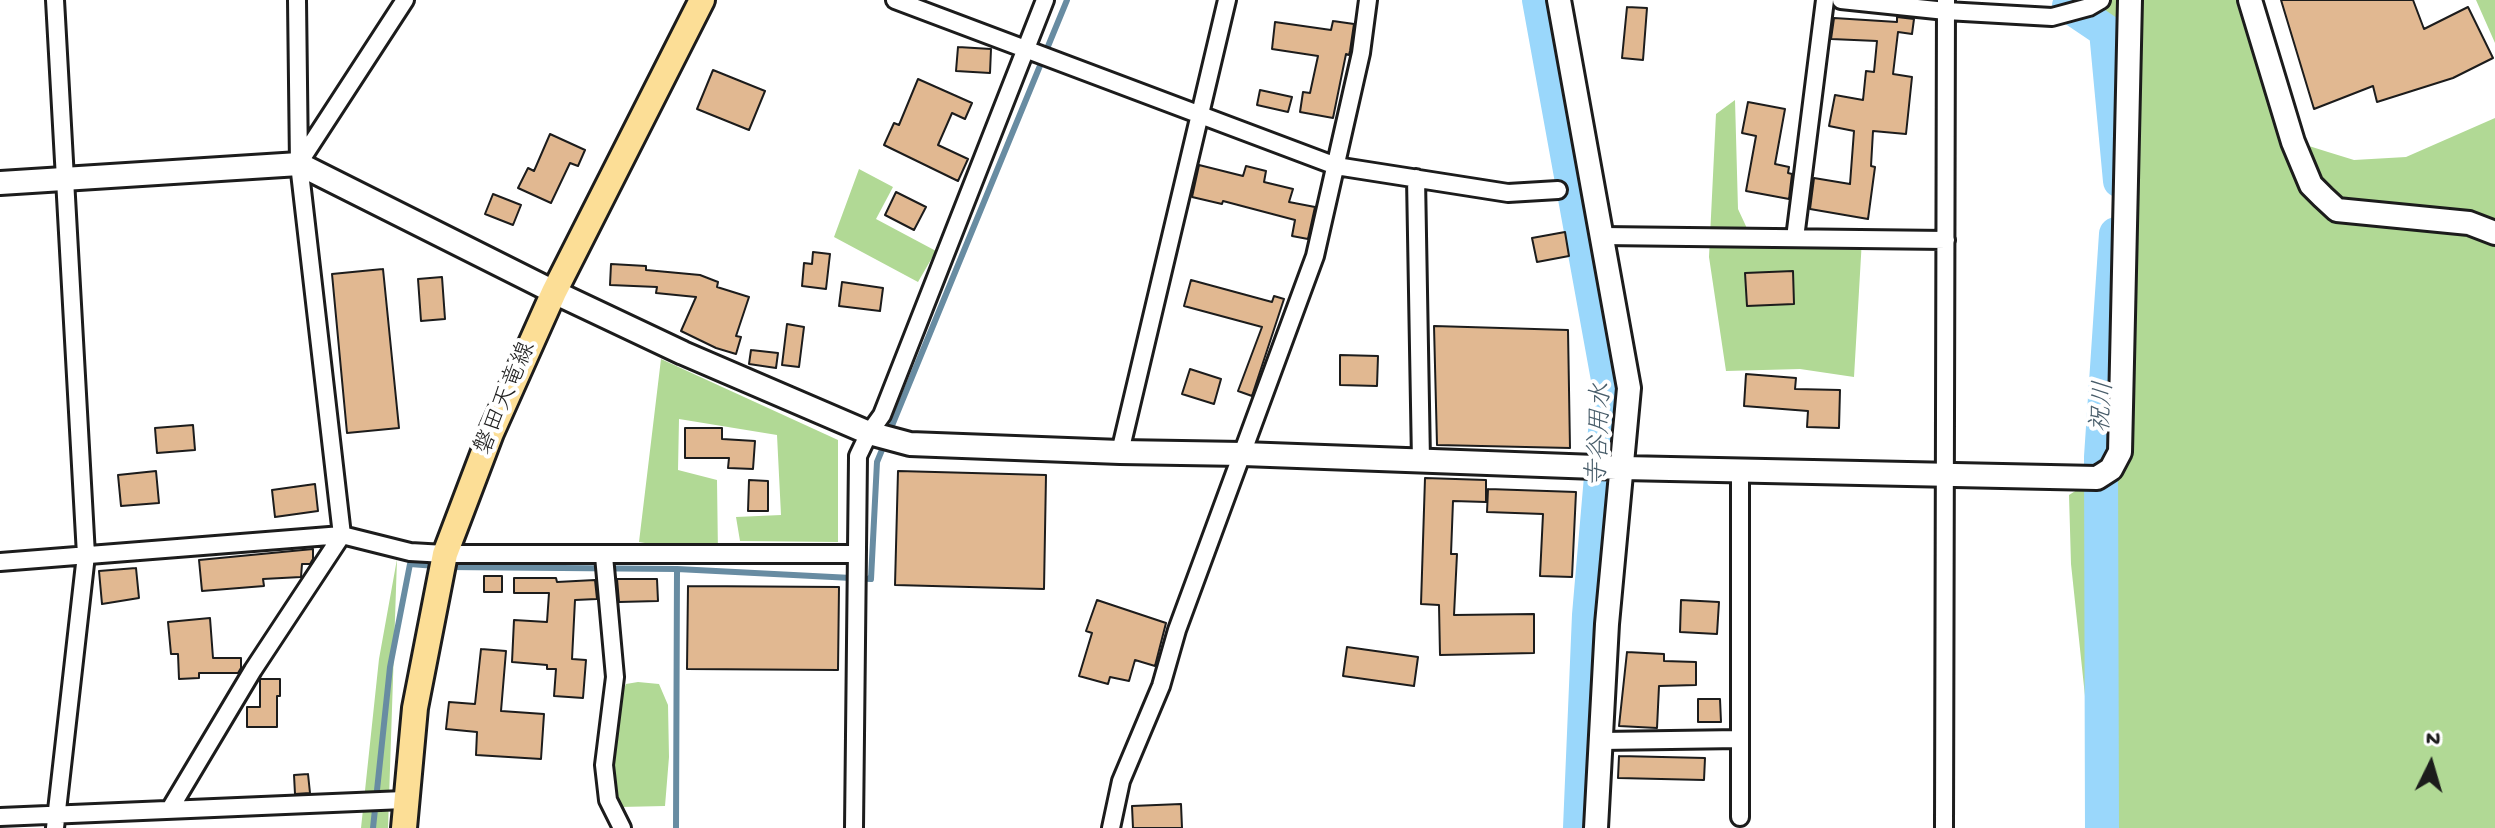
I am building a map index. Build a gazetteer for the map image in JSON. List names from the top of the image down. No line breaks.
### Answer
{"streets":{"main road":["磐田天竜線"]},"water":["祝川","寺谷用水"],"north":"top"}
